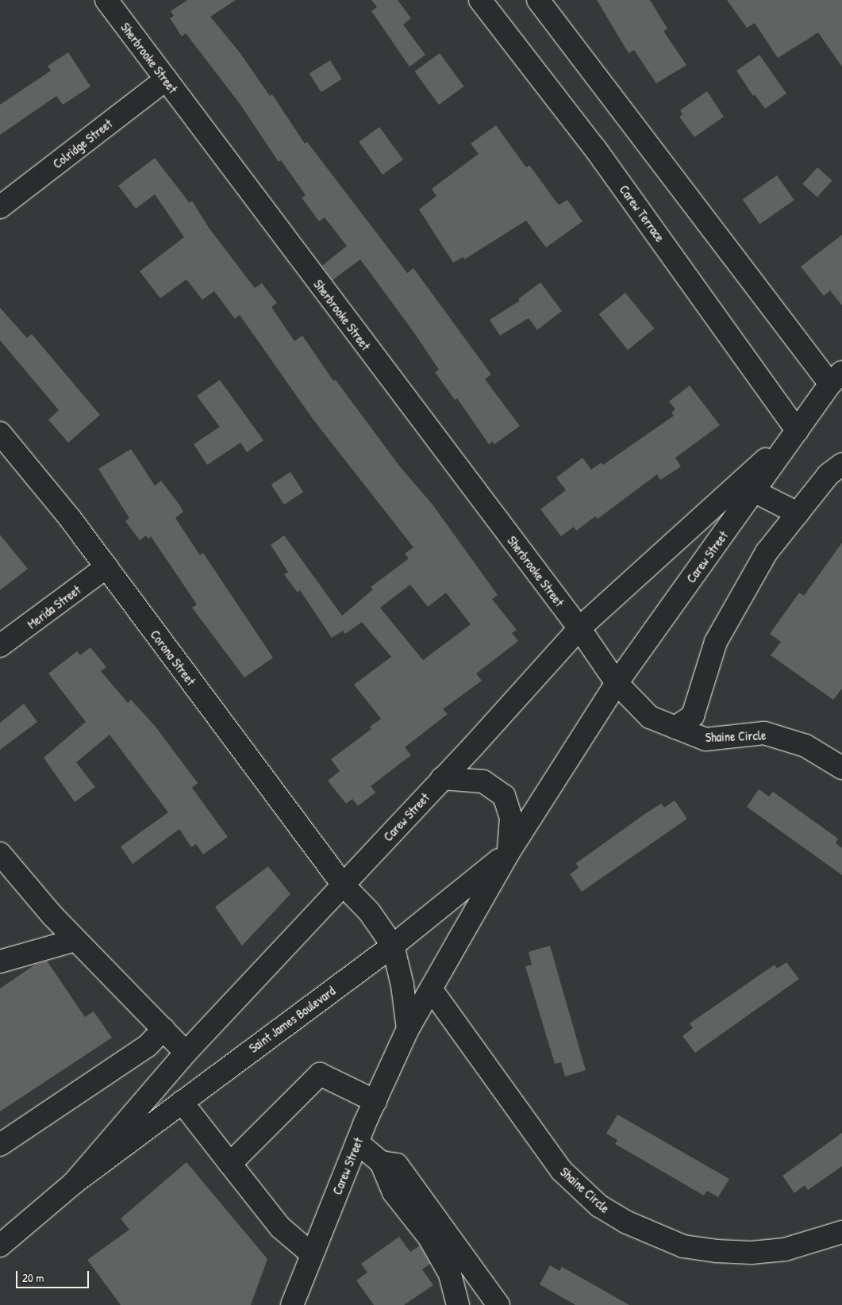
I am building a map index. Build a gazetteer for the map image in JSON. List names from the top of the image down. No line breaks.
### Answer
{"streets":{"street":["Sherbrooke Street","Colridge Street","Carew Terrace","Carew Street","Merida Street","Corona Street","Shaine Circle","Saint James Boulevard"]},"crossings":[["Sherbrooke Street","Colridge Street"],["Sherbrooke Street","Carew Street"],["Carew Terrace","Carew Street"],["Carew Street","Corona Street"],["Carew Street","Shaine Circle"],["Carew Street","Saint James Boulevard"],["Merida Street","Corona Street"],["Corona Street","Saint James Boulevard"]],"scale_bar":"20 m"}
